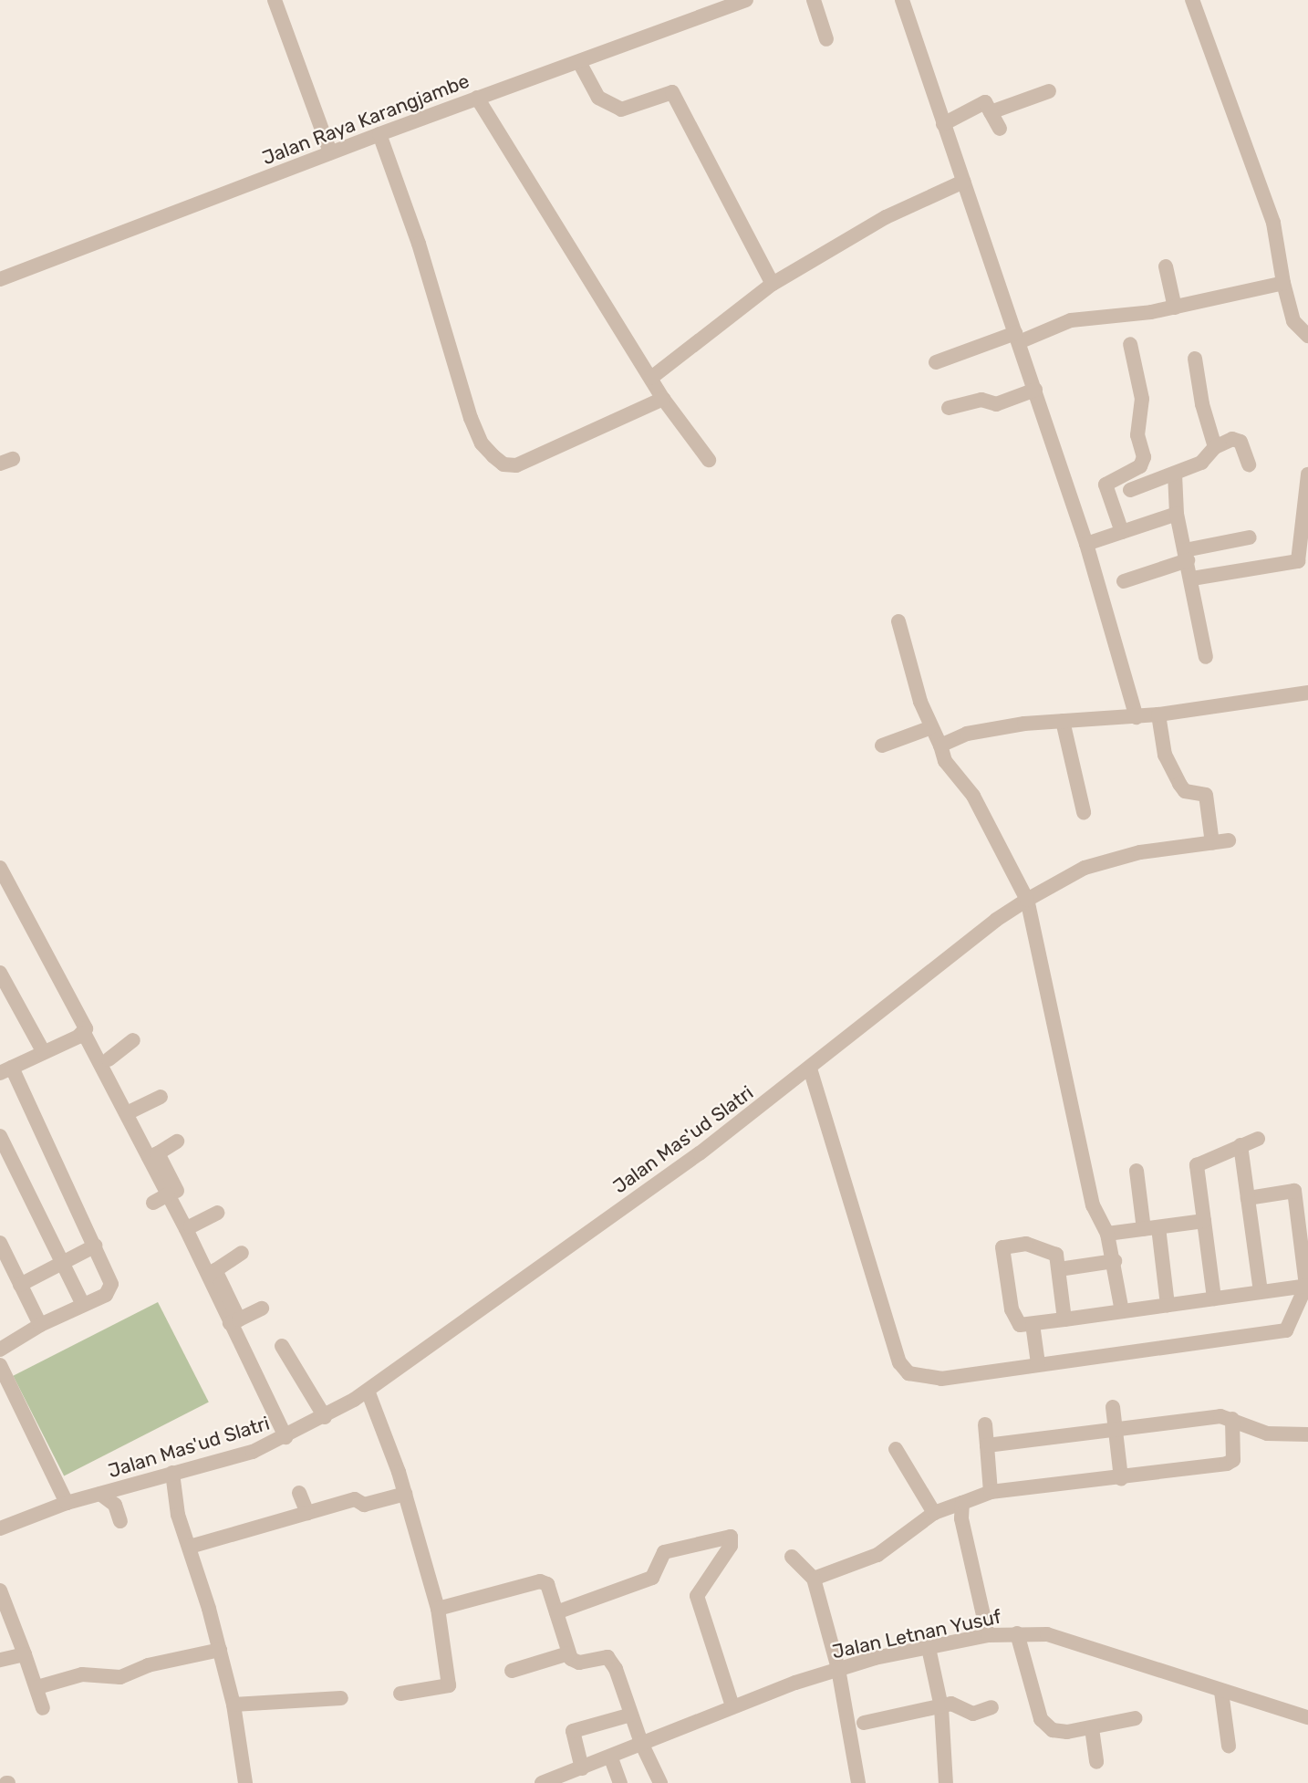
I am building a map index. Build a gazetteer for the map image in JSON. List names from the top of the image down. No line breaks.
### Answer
{"streets":{"street":["Jalan Raya Karangjambe","Jalan Mas'ud Slatri","Jalan Letnan Yusuf"]}}
